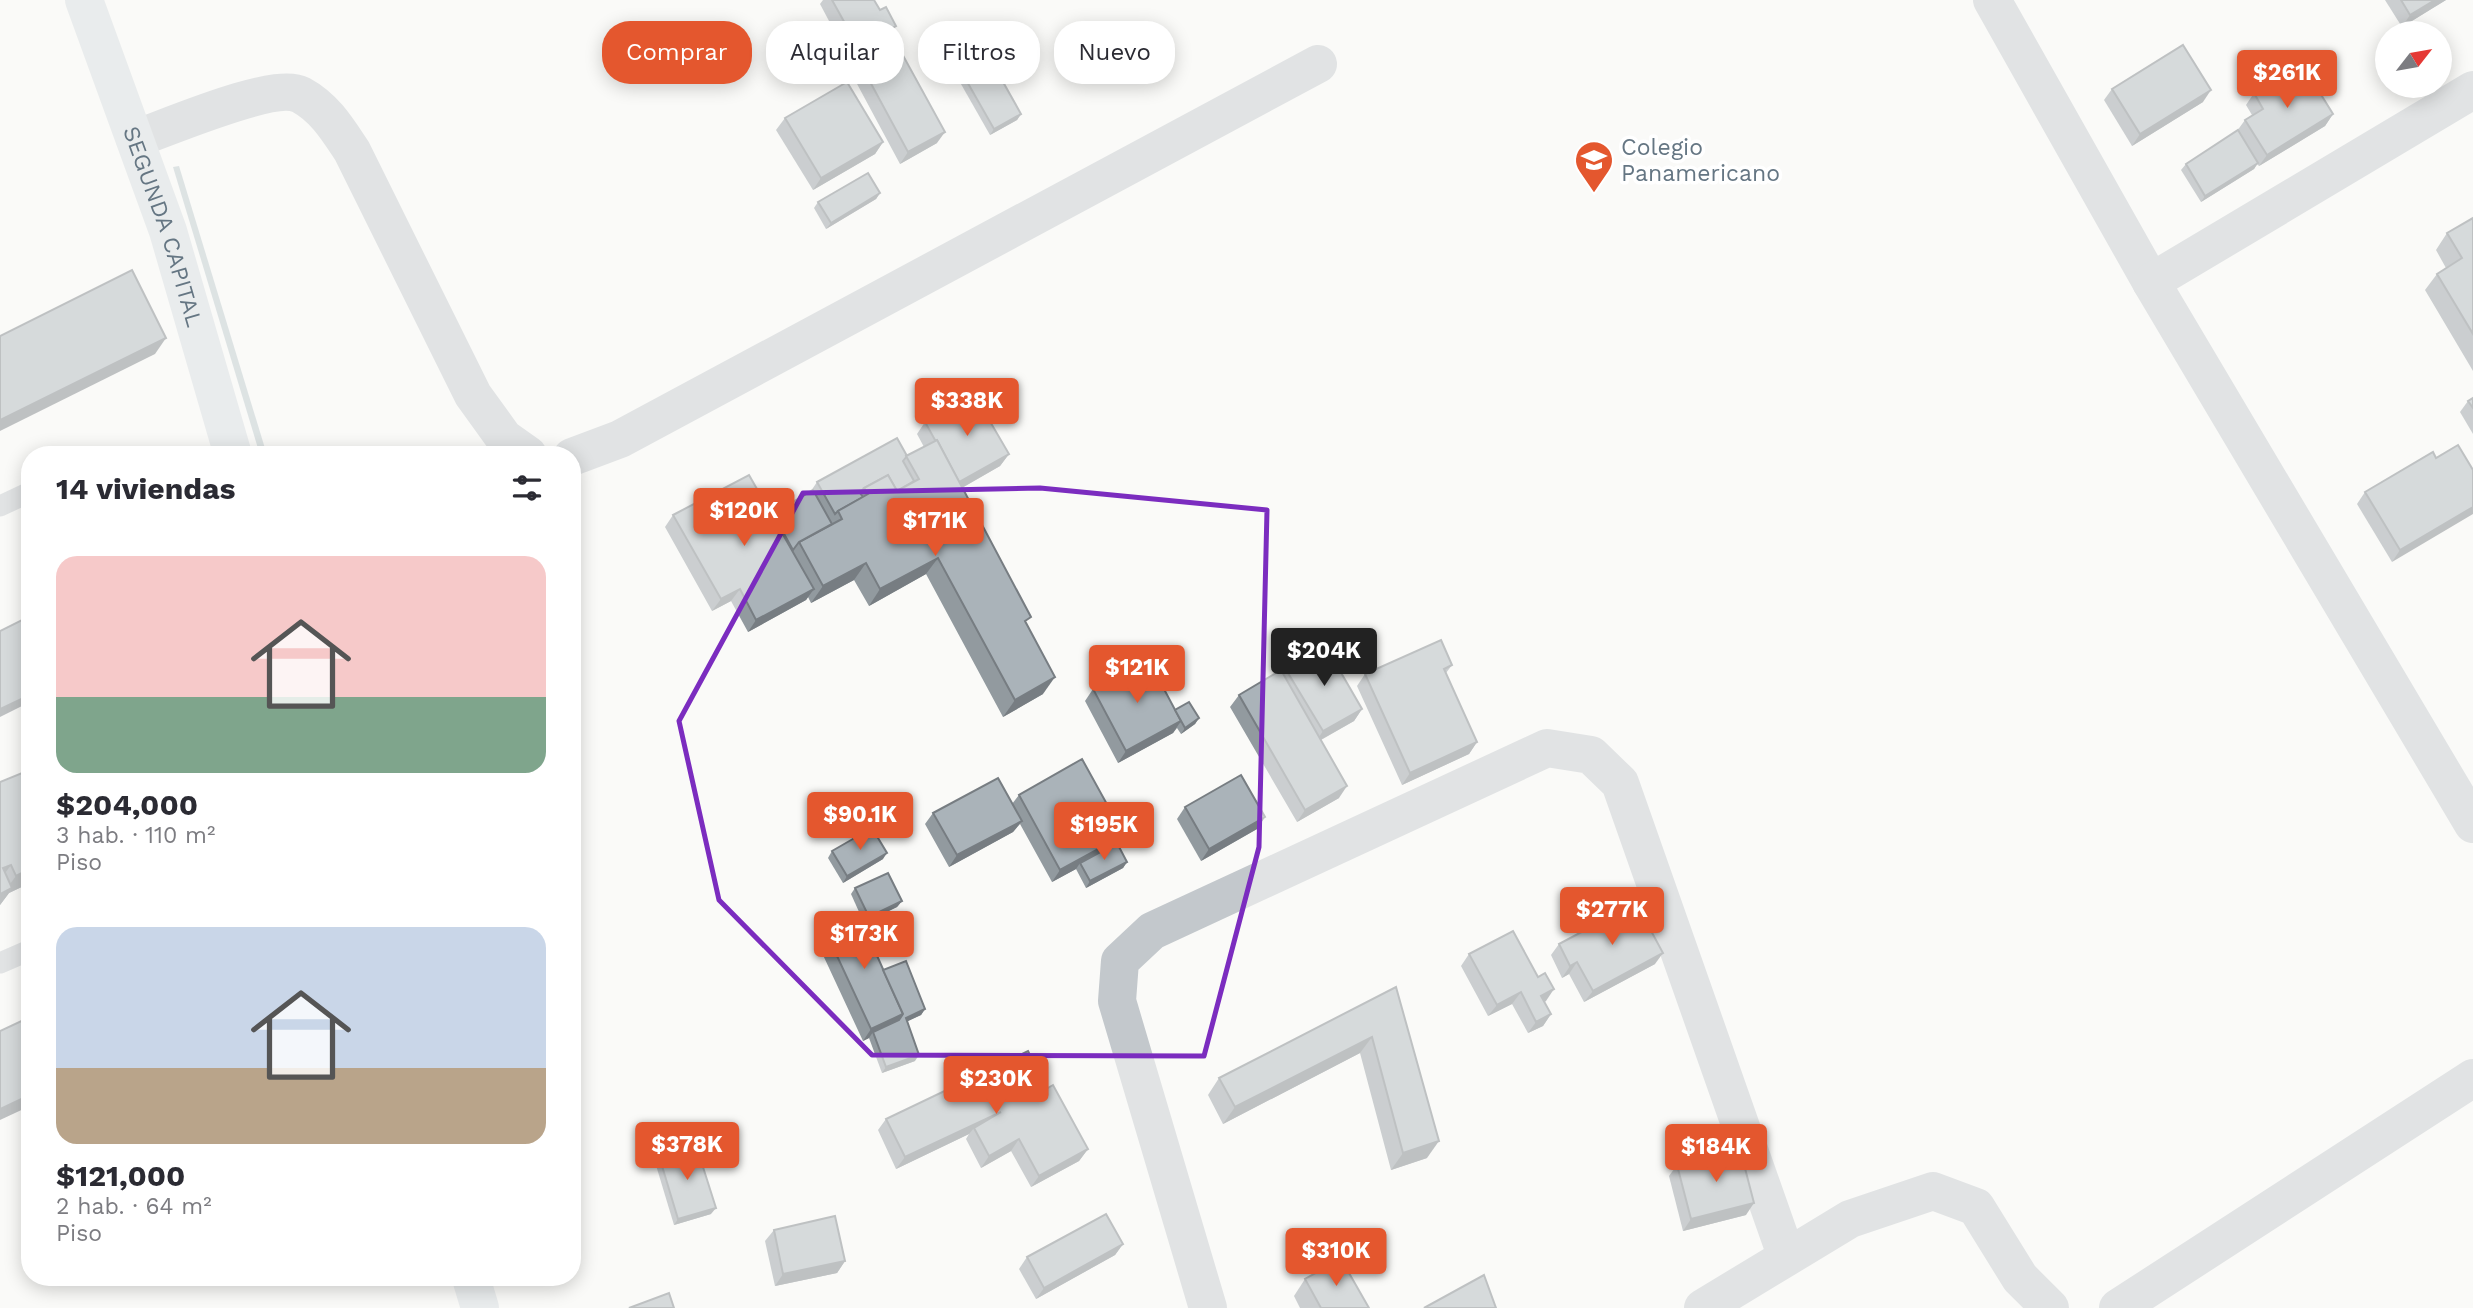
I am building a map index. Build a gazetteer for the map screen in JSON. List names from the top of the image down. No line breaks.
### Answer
{"streets":{"street":["SEGUNDA CAPITAL"]},"places":{"school or university":["Colegio Panamericano"]},"north":"top right","page":{"chip":["Comprar","Alquilar","Filtros","Nuevo"],"price":["$261K","$338K","$120K","$171K","$204K","$121K","$90.1K","$195K","$277K","$173K","$230K","$378K","$184K","$310K"],"heading":"14 viviendas","list":[{"name":"$204,000","note":"3 hab. · 110 m² · Piso"},{"name":"$121,000","note":"2 hab. · 64 m² · Piso"}]}}
